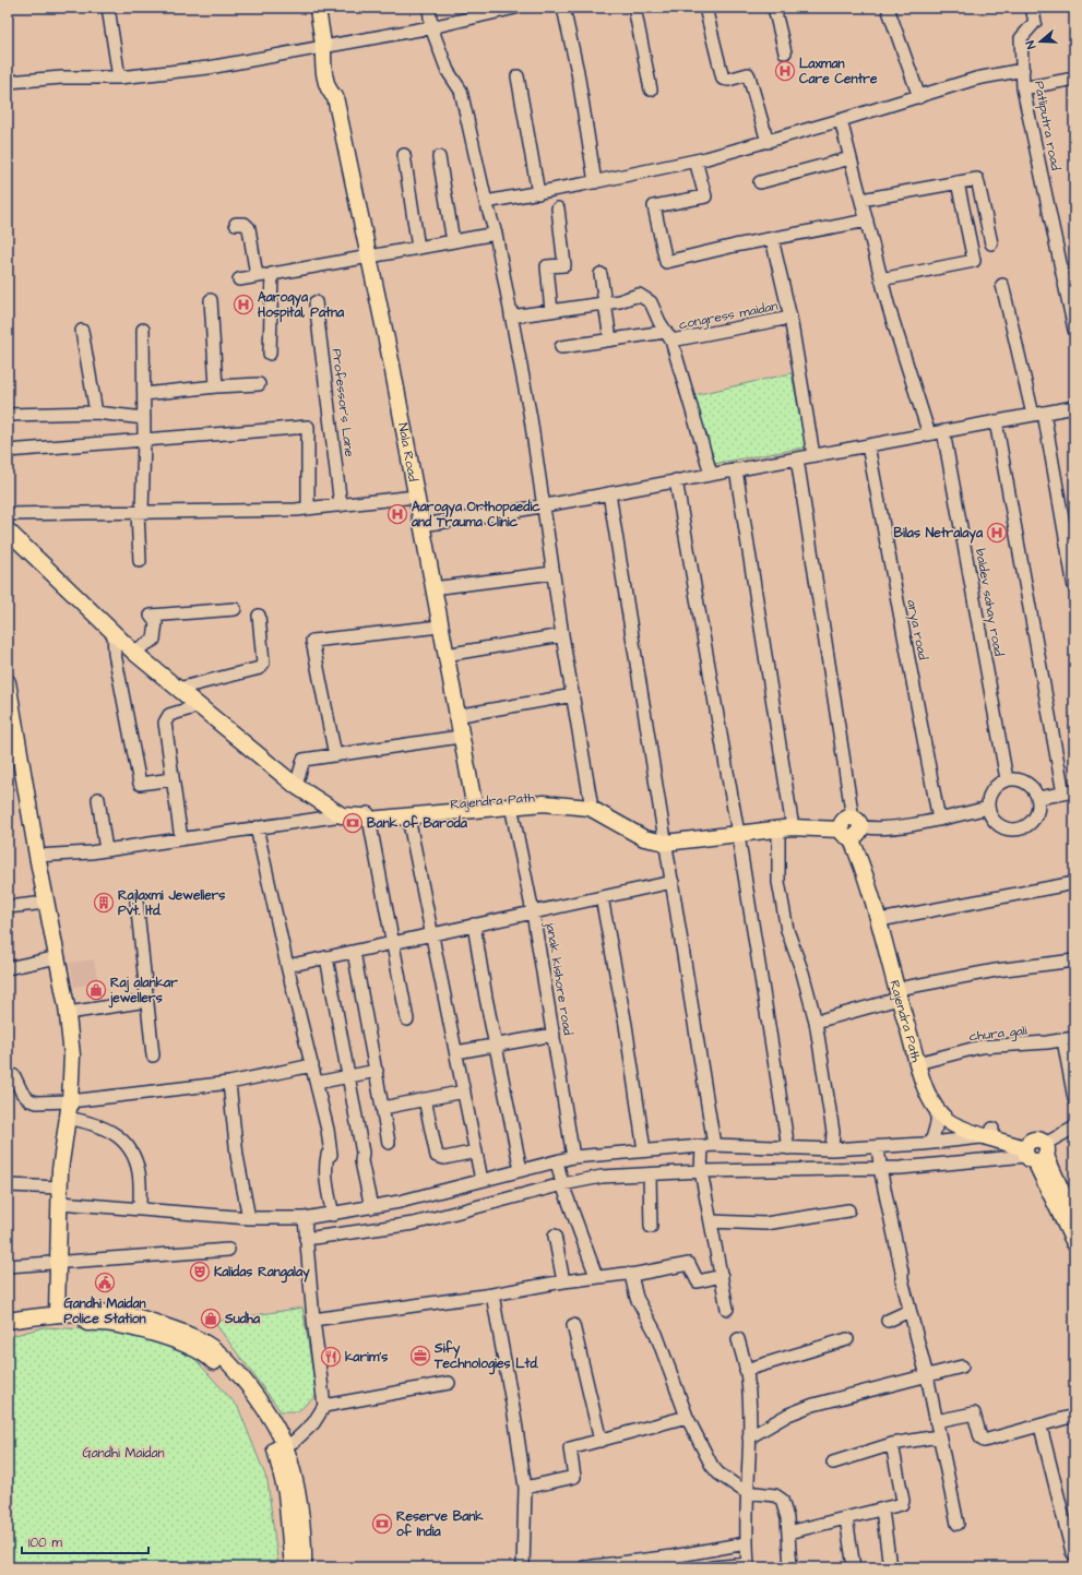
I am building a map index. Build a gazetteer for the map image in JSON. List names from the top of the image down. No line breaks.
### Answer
{"streets":{"main road":["Nala Road","Rajendra Path"],"street":["Patliputra road","congress maidan","Professor's Lane","baldev sahay road","arya road","janak kishore road","chura gali"]},"crossings":[["Nala Road","Rajendra Path"],["Rajendra Path","janak kishore road"],["Rajendra Path","chura gali"]],"parks":["Gandhi Maidan"],"places":{"hospital":["Laxman Care Centre","Aarogya Hospital, Patna","Aarogya Orthopaedic and Trauma Clinic","Bilas Netralaya"],"bank":["Bank of Baroda","Reserve Bank of India"],"building":["Rajlaxmi Jewellers Pvt. ltd."],"shop":["Raj alankar jewellers","Sudha"],"theatre":["Kalidas Rangalay"],"public building":["Gandhi Maidan Police Station"],"office":["Sify Technologies Ltd."],"restaurant":["karim's"]},"scale_bar":"100 m","north":"left"}
